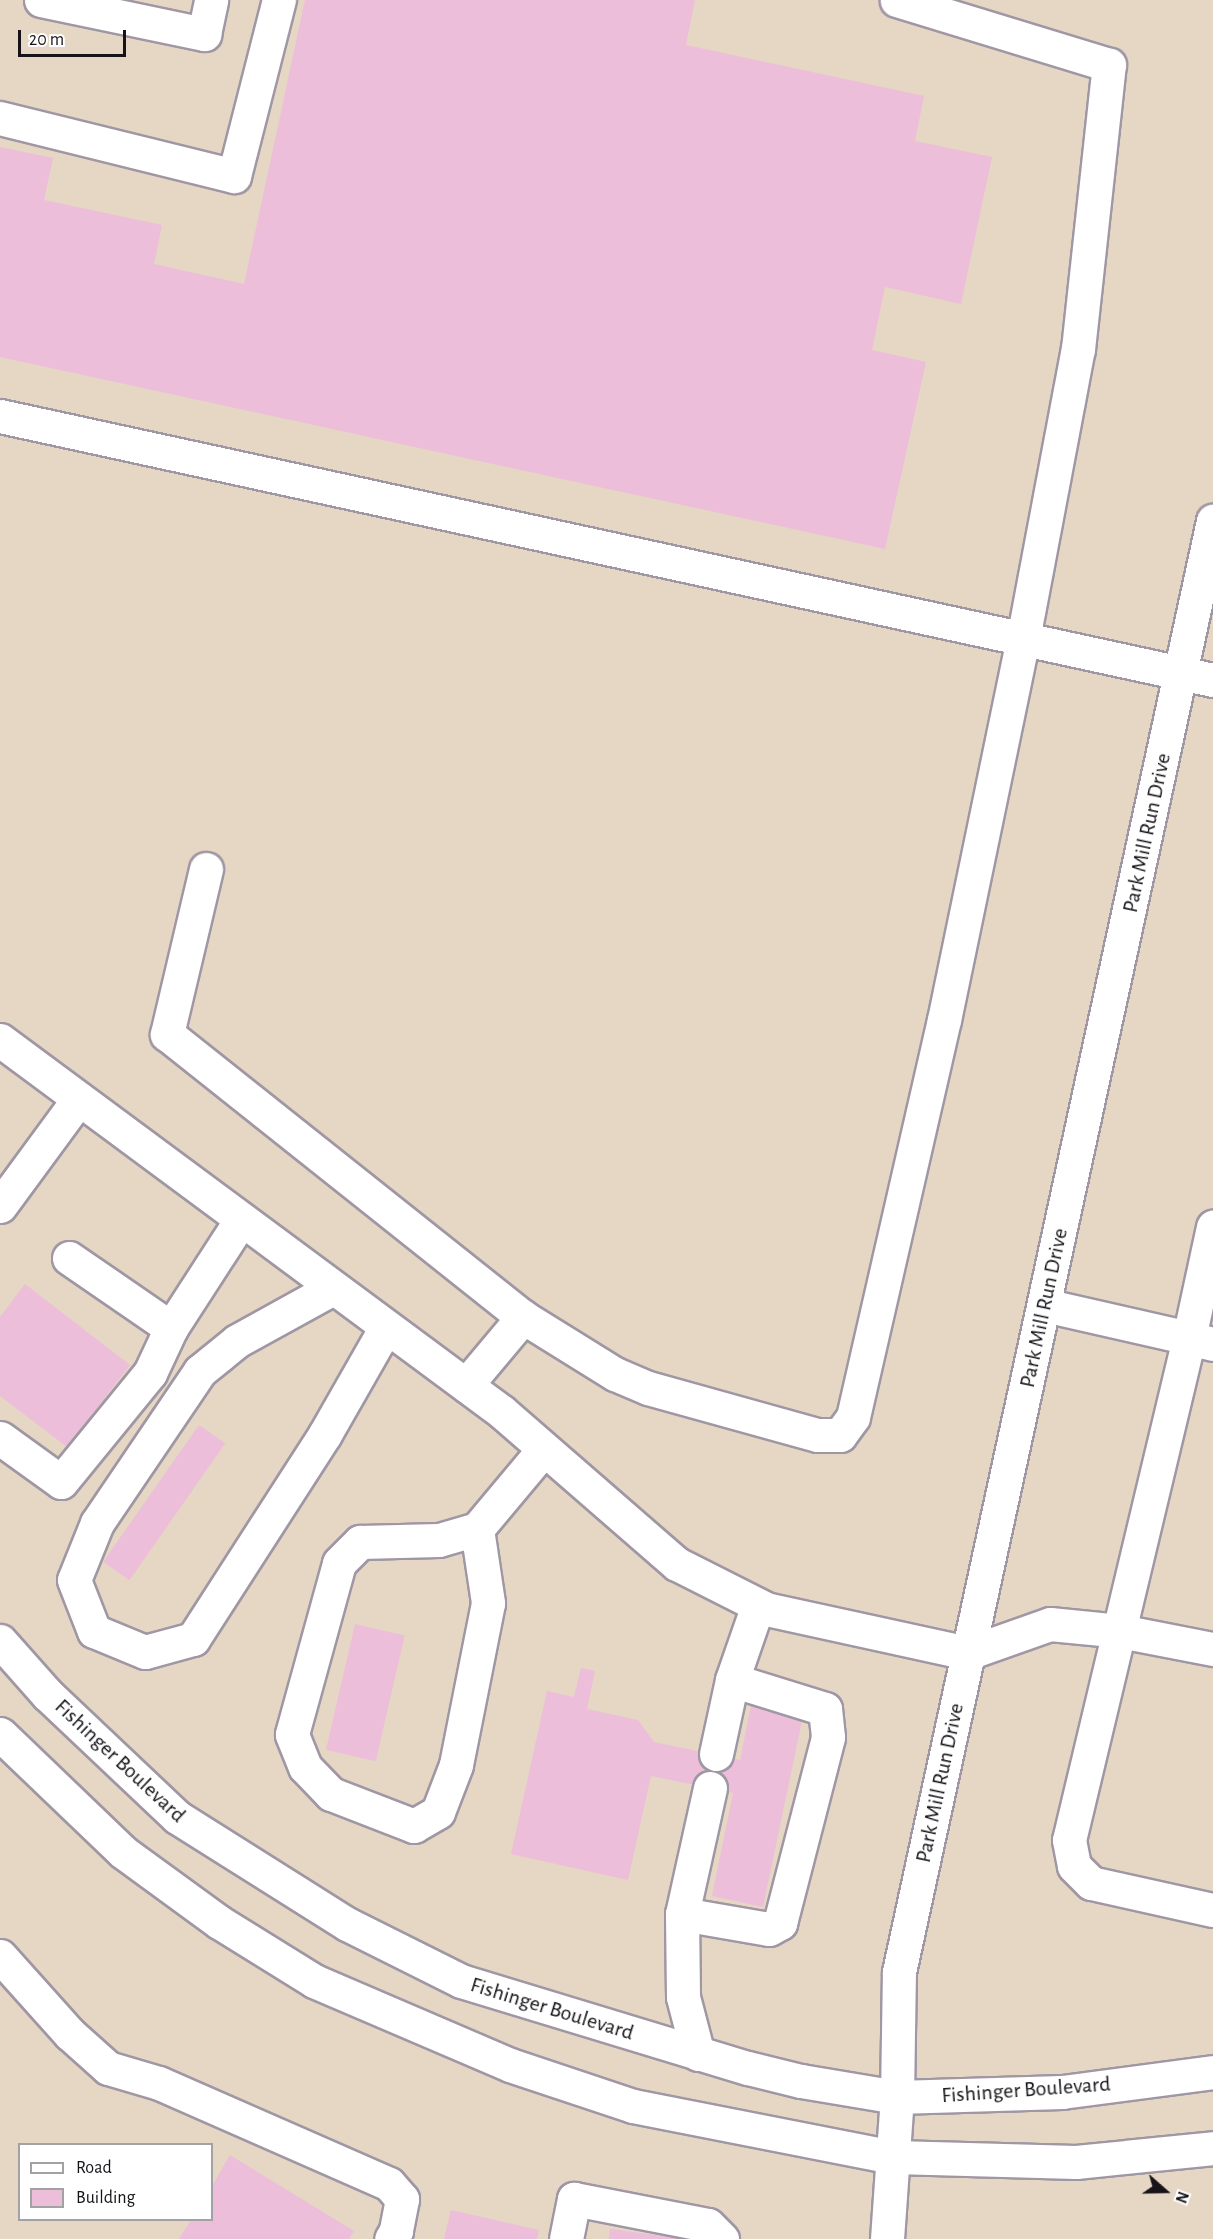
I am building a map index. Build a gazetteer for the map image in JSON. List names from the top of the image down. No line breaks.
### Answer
{"streets":{"main road":["Park Mill Run Drive","Fishinger Boulevard"]},"crossings":[["Park Mill Run Drive","Fishinger Boulevard"]],"legend":["Road","Building"],"scale_bar":"20 m","north":"right"}
